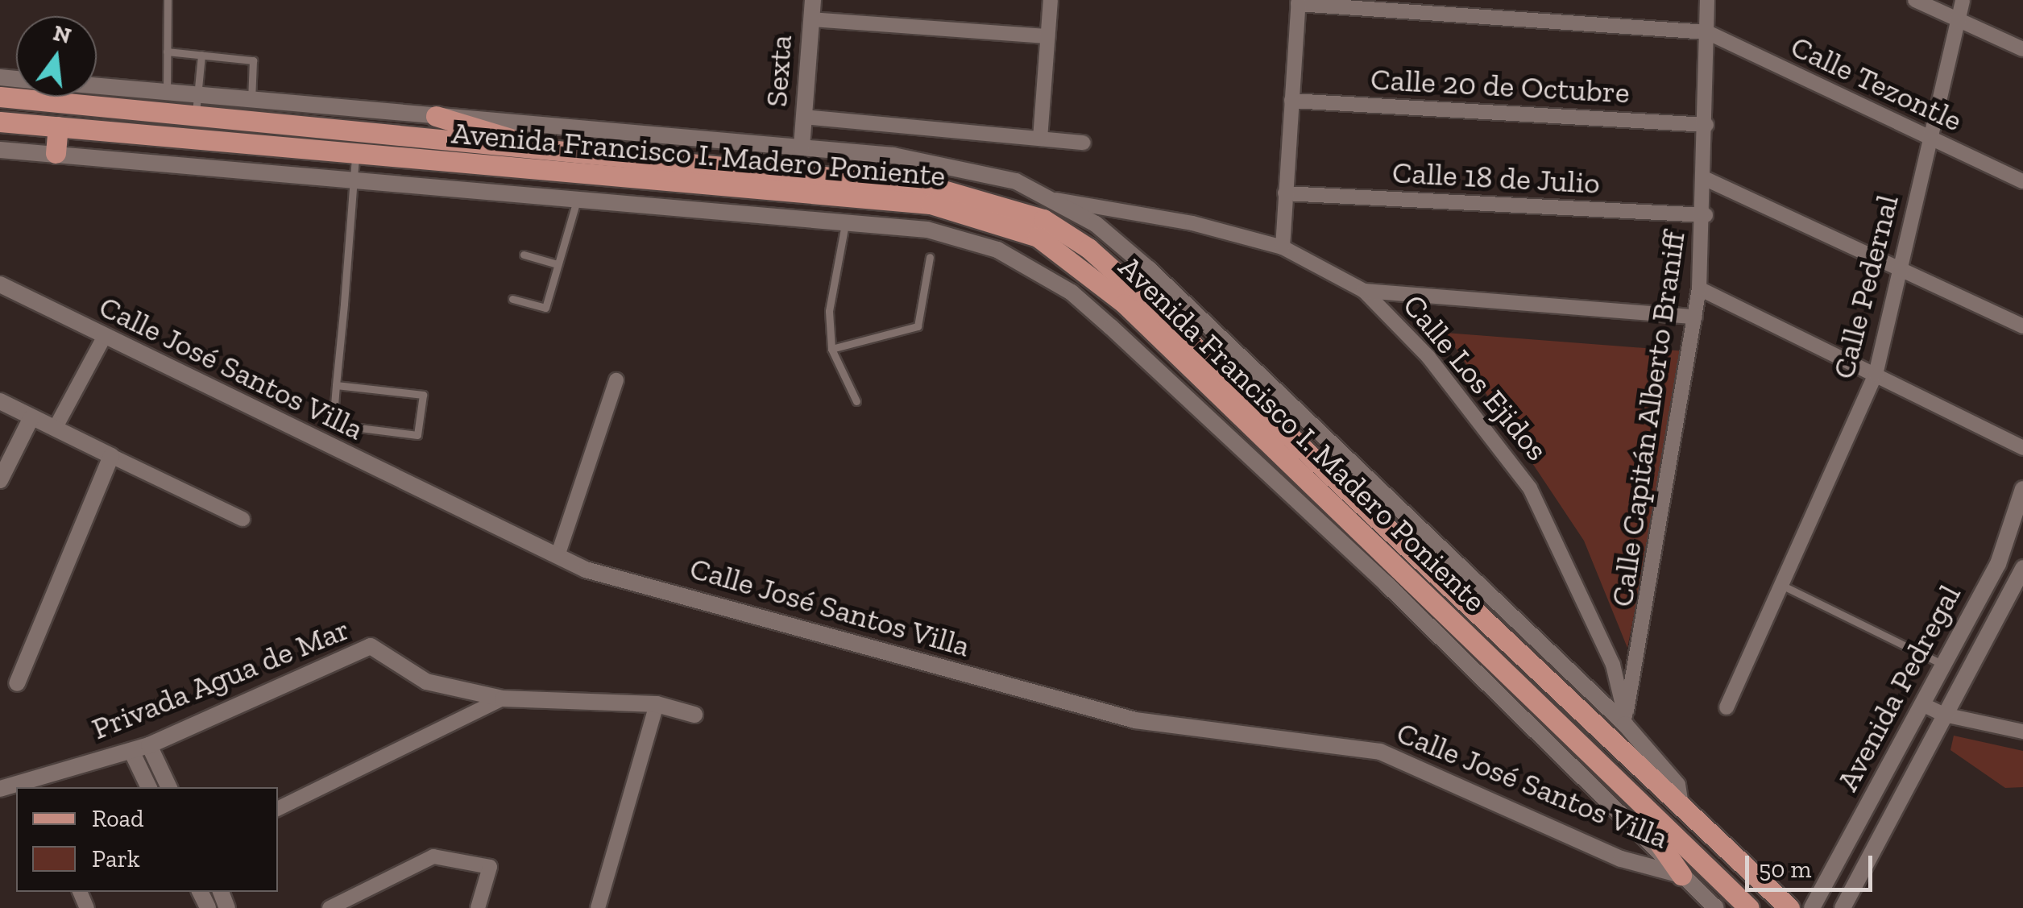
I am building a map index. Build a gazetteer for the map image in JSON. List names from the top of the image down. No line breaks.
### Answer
{"streets":{"main road":["Avenida Francisco I. Madero Poniente"],"street":["Sexta","Calle Tezontle","Calle 20 de Octubre","Calle 18 de Julio","Calle Pedernal","Calle José Santos Villa","Calle Los Ejidos","Calle Capitán Alberto Braniff","Privada Agua de Mar","Avenida Pedregal"]},"crossings":[["Sexta","Avenida Francisco I. Madero Poniente"],["Calle Tezontle","Calle Pedernal"],["Calle Tezontle","Calle Capitán Alberto Braniff"],["Calle 20 de Octubre","Calle Capitán Alberto Braniff"],["Avenida Francisco I. Madero Poniente","Calle Los Ejidos"],["Avenida Francisco I. Madero Poniente","Calle Capitán Alberto Braniff"],["Calle 18 de Julio","Calle Capitán Alberto Braniff"],["Calle Los Ejidos","Calle Capitán Alberto Braniff"]],"legend":["Road","Park"],"scale_bar":"50 m","north":"top"}
